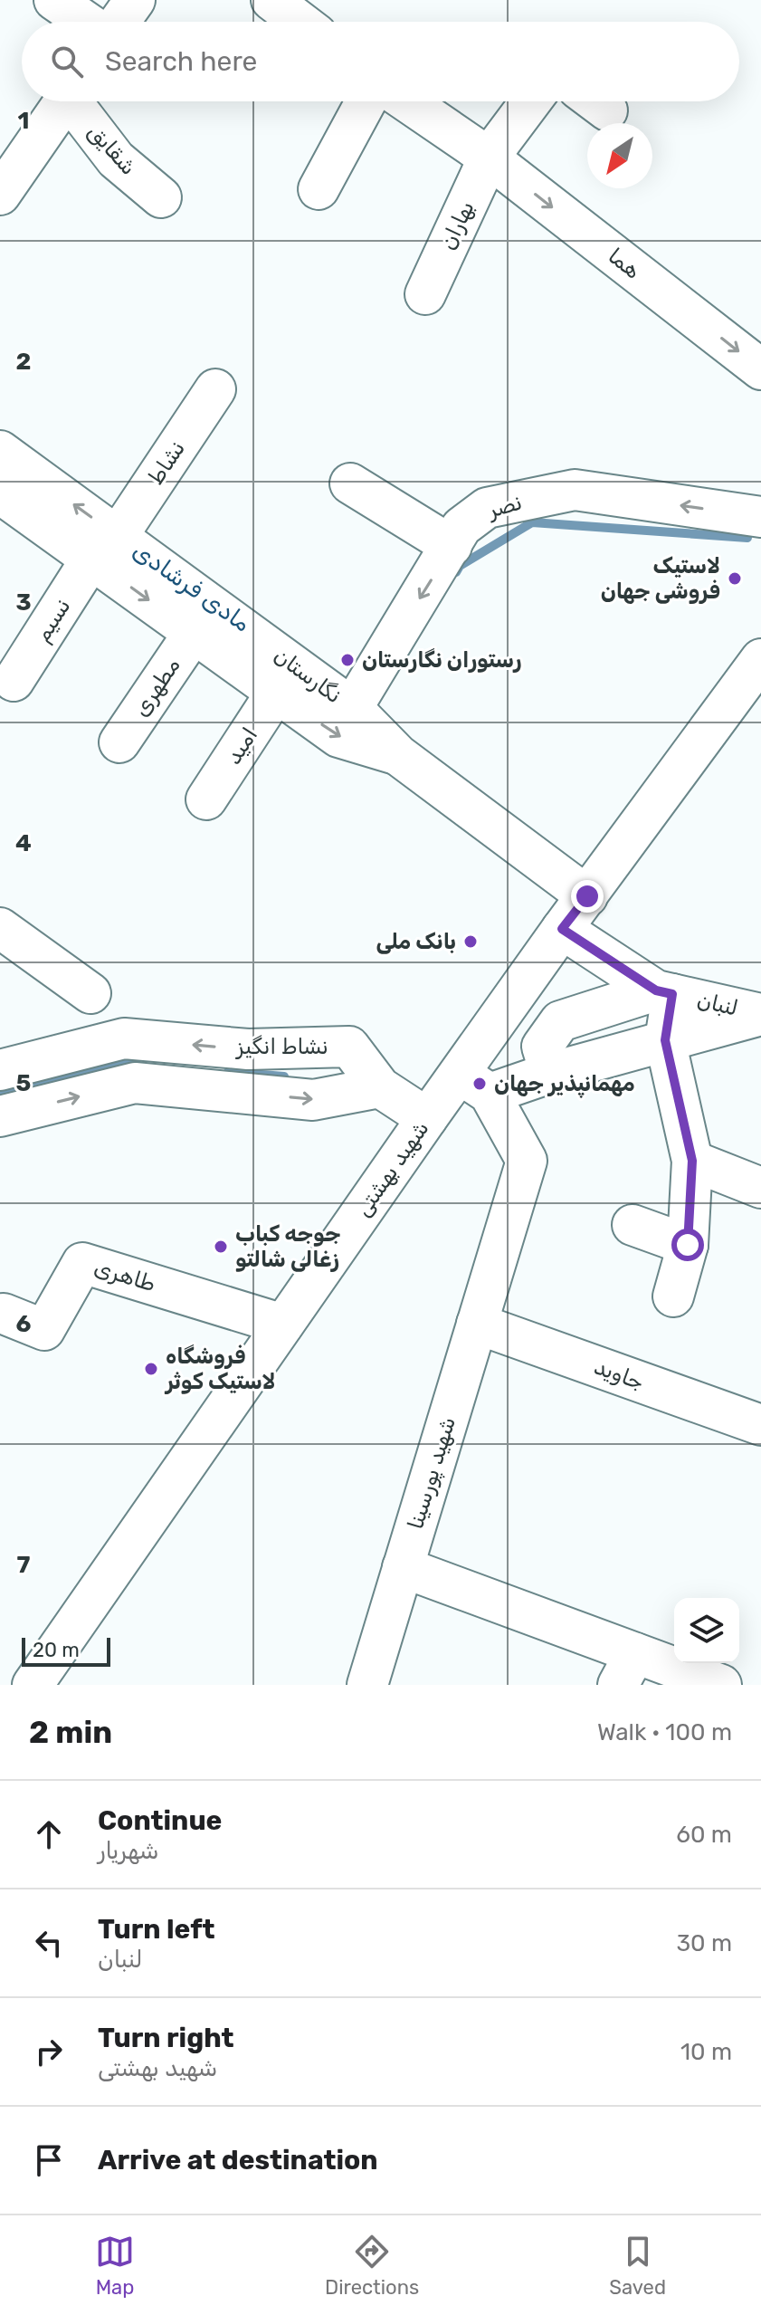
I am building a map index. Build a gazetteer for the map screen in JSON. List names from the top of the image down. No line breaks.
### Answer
{"streets":{"street":["شقایق","بهاران","هما","نشاط","نصر","نسیم","نگارستان","مطهری","امید","لنبان","نشاط انگیز","شهید بهشتی","طاهری","جاوید","شهید پورسینا"]},"crossings":[["بهاران","هما"],["نشاط","نسیم"],["نشاط","نگارستان"],["نصر","نگارستان"],["نسیم","نگارستان"],["نگارستان","مطهری"],["نگارستان","امید"],["نگارستان","شهید بهشتی"],["لنبان","شهید بهشتی"],["شهید بهشتی","طاهری"],["شهید بهشتی","شهید پورسینا"],["جاوید","شهید پورسینا"]],"one_way":["نصر"],"water":["مادی فرشادی"],"places":["لاستیک فروشی جهان","رستوران نگارستان","بانک ملی","مهمانپذیر جهان","جوجه کباب زغالی شالتو","فروشگاه لاستیک کوثر"],"scale_bar":"20 m","north":"bottom left","page":{"search":"Search here","scale":"20 m","heading":["2 min","Walk · 100 m"],"list":[["Continue","شهریار","60 m"],["Turn left","لنبان","30 m"],["Turn right","شهید بهشتی","10 m"],"Arrive at destination"],"nav":["Map","Directions","Saved"]},"grid":{"rows":["1","2","3","4","5","6","7"]}}
